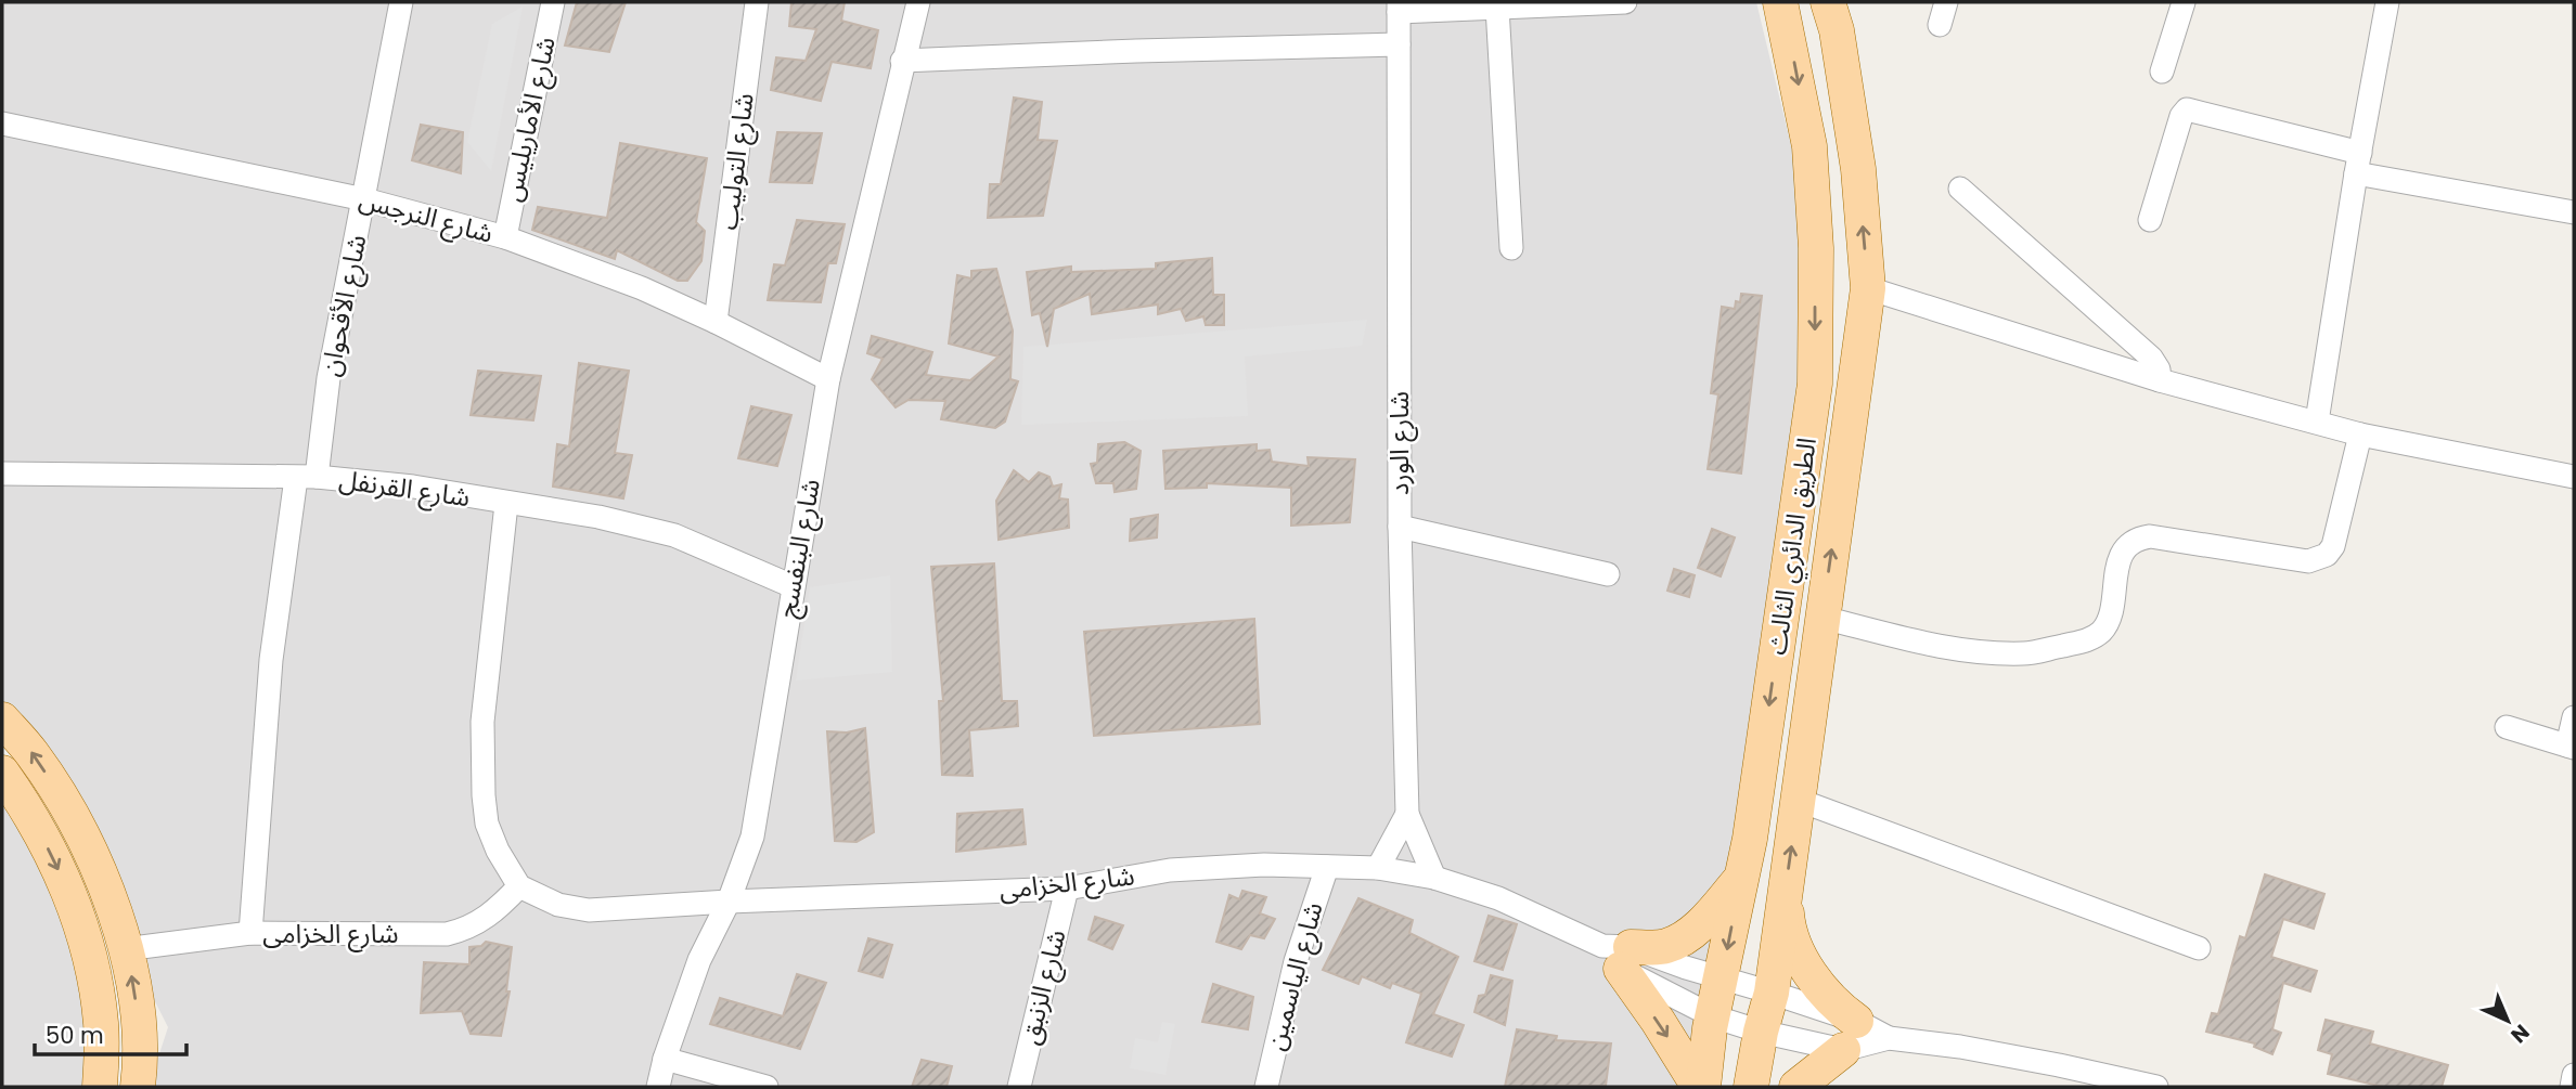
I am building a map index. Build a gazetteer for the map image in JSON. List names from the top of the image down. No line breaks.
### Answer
{"streets":{"main road":["الطريق الدائري الثالث"],"street":["شارع الأماريليس","شارع التوليب","شارع النرجس","شارع الأقحوان","شارع الورد","شارع القرنفل","شارع البنفسج","شارع الخزامى","شارع الياسمين","شارع الزنبق"]},"crossings":[["شارع الأماريليس","شارع النرجس"],["شارع التوليب","شارع النرجس"],["شارع النرجس","شارع الأقحوان"],["شارع النرجس","شارع البنفسج"],["شارع الأقحوان","شارع القرنفل"],["شارع الأقحوان","شارع الخزامى"],["شارع الورد","شارع الخزامى"],["شارع القرنفل","شارع البنفسج"],["شارع البنفسج","شارع الخزامى"],["شارع الخزامى","شارع الياسمين"],["شارع الخزامى","شارع الزنبق"]],"scale_bar":"50 m","north":"bottom right"}
